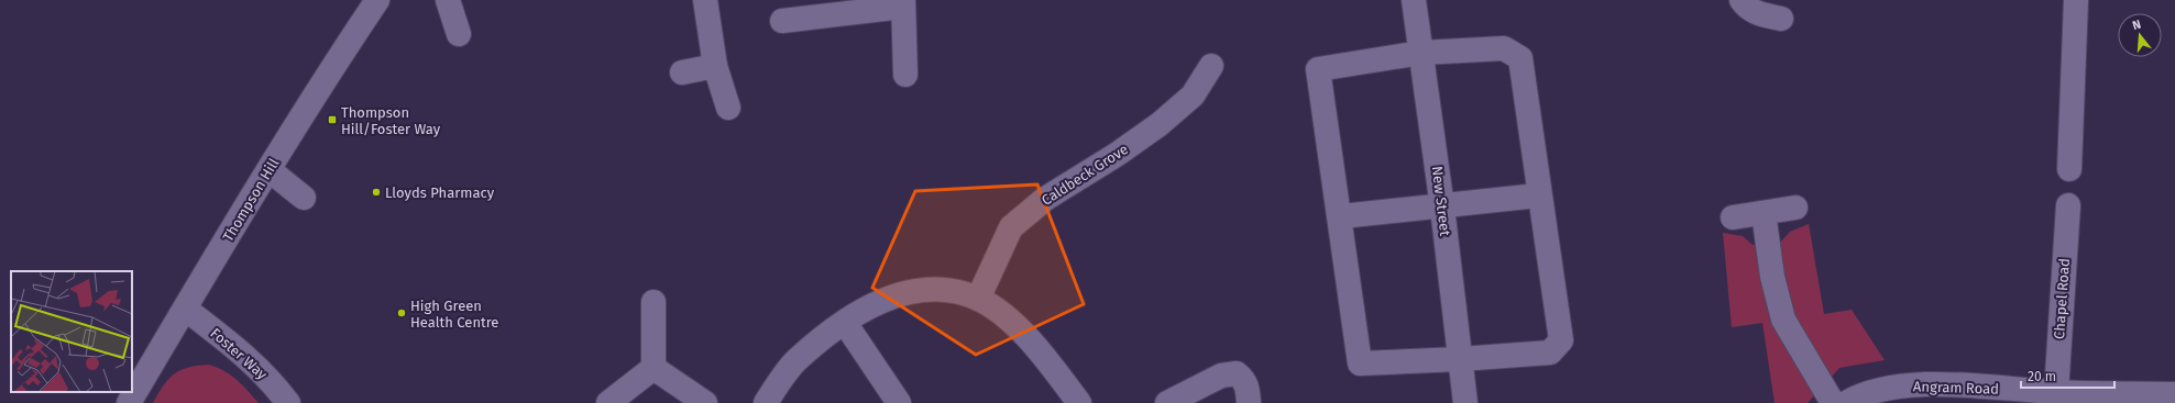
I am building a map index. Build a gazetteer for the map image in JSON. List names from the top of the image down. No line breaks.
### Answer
{"streets":{"street":["Caldbeck Grove","Thompson Hill","New Street","Chapel Road","Foster Way","Angram Road"]},"crossings":[["Thompson Hill","Foster Way"],["Chapel Road","Angram Road"]],"places":{"transit":["Thompson Hill/Foster Way"],"other":["Lloyds Pharmacy","High Green Health Centre"]},"scale_bar":"20 m","north":"top"}
